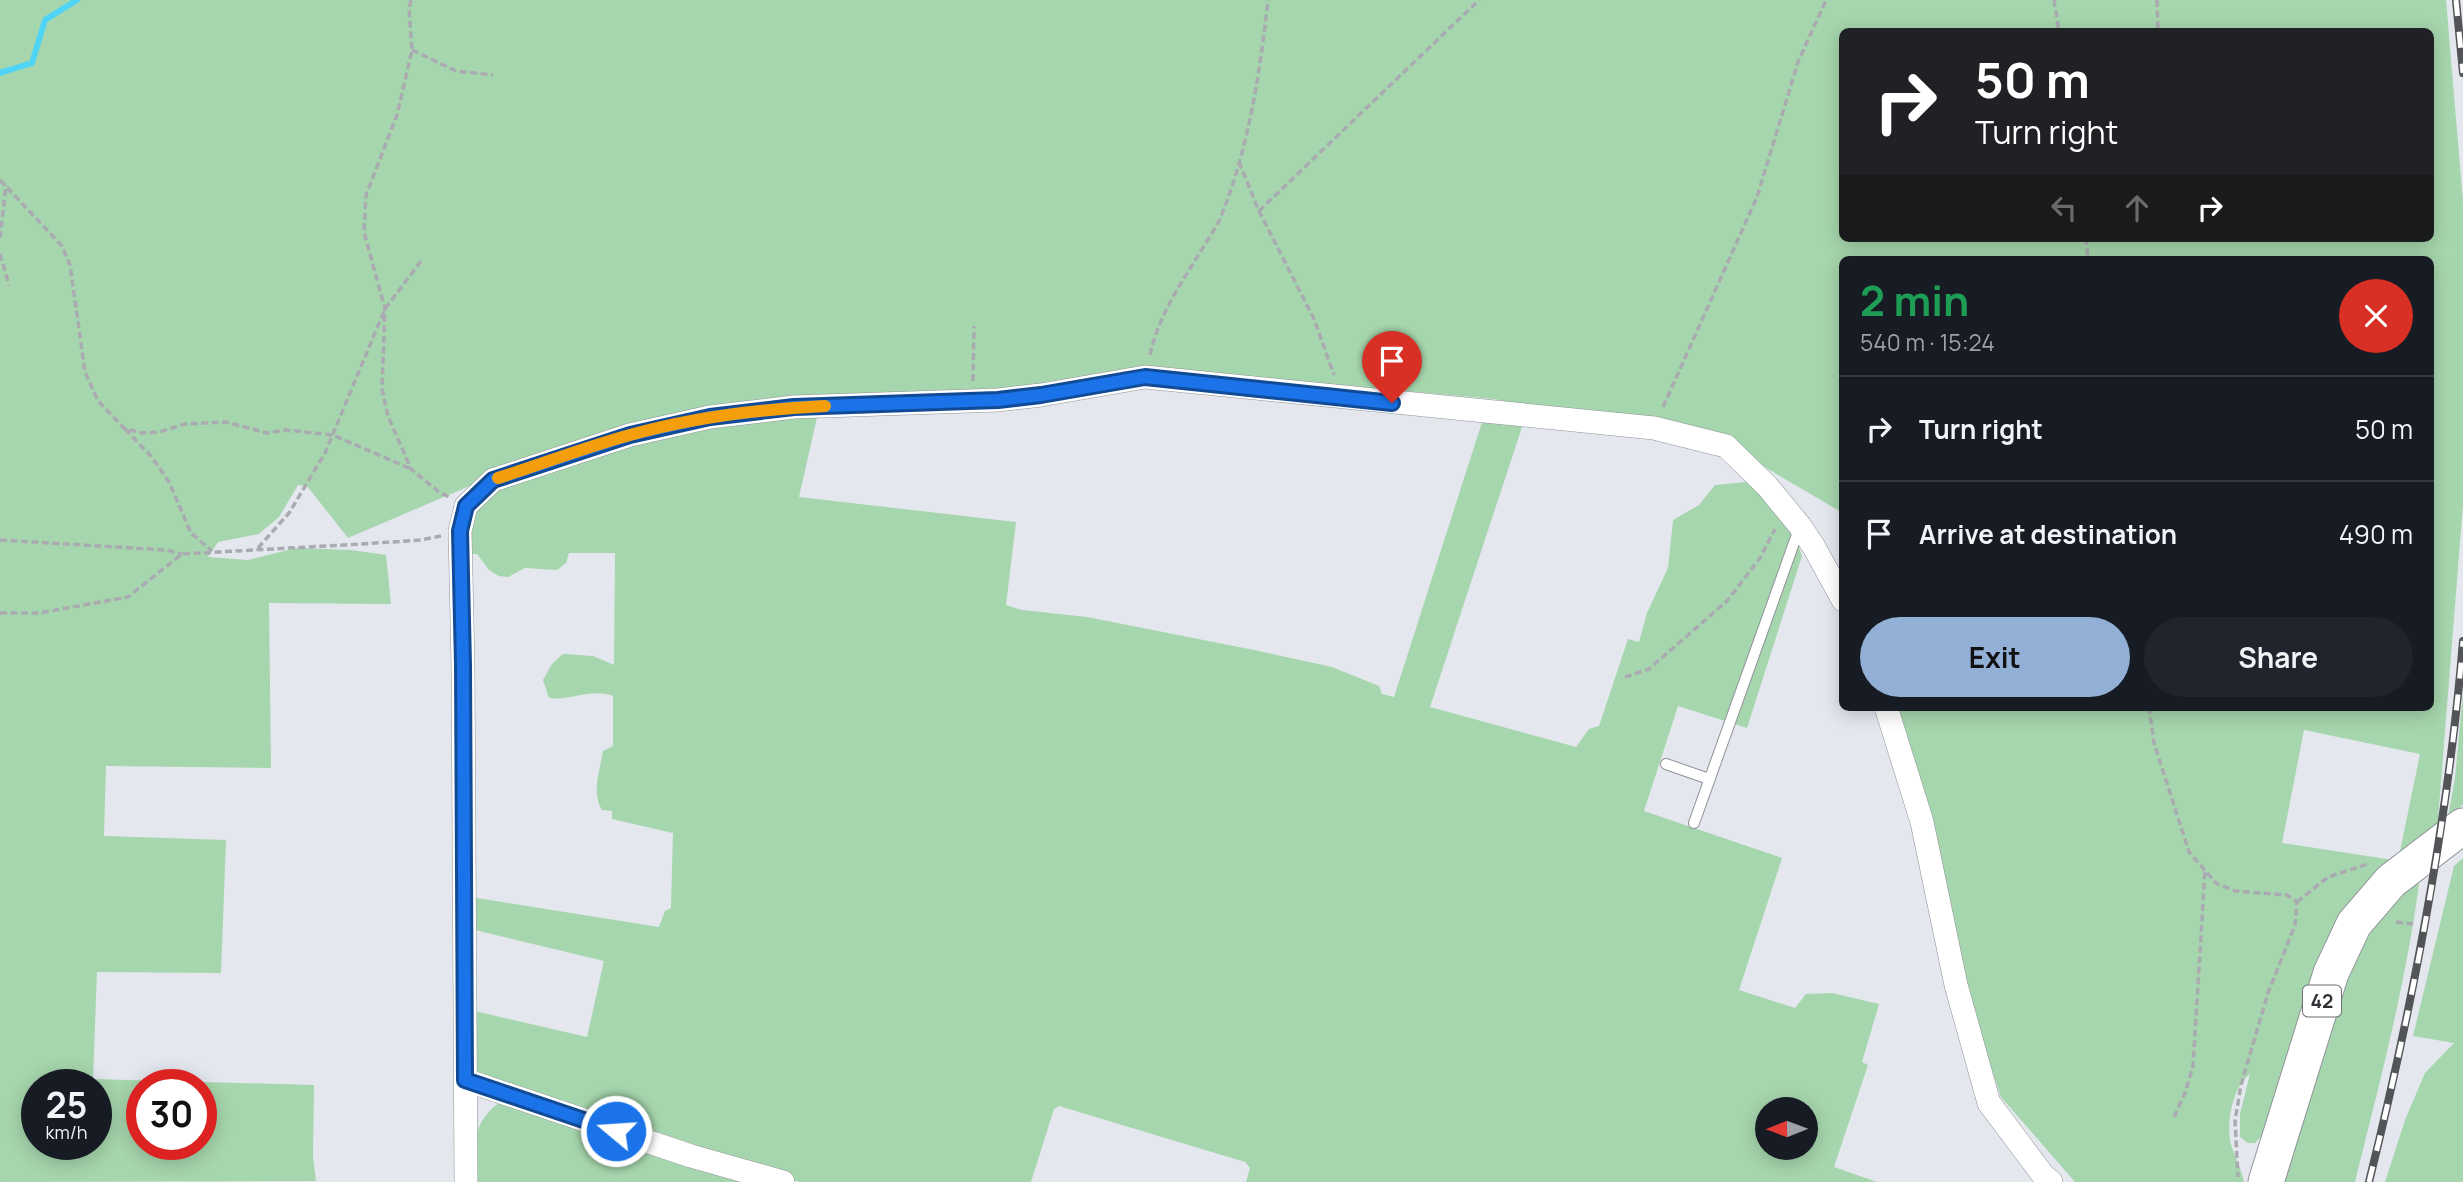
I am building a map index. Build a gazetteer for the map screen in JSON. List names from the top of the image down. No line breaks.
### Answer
{"streets":{"main road":["42"]},"north":"left","page":{"turn":["50 m","Turn right"],"heading":["2 min","540 m · 15:24"],"list":[{"name":"Turn right","value":"50 m"},{"name":"Arrive at destination","value":"490 m"}],"buttons":["Exit","Share"],"speed":"25 km/h","limit":"30"}}
